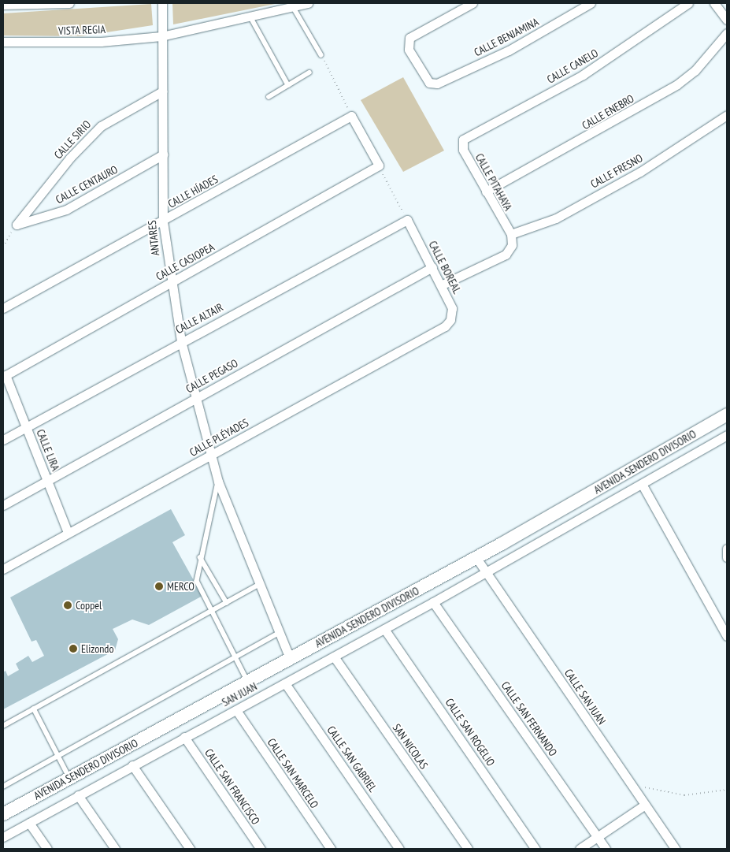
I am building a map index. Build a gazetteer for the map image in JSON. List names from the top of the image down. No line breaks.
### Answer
{"streets":{"street":["VISTA REGIA","CALLE BENJAMINA","CALLE CANELO","CALLE ENEBRO","CALLE SIRIO","CALLE FRESNO","CALLE PITAHAYA","CALLE CENTAURO","CALLE HÍADES","ANTARES","CALLE CASIOPEA","CALLE BOREAL","CALLE ALTAIR","CALLE PEGASO","CALLE PLÉYADES","CALLE LIRA","AVENIDA SENDERO DIVISORIO","SAN JUAN","CALLE SAN JUAN","CALLE SAN FERNANDO","CALLE SAN ROGELIO","SAN NICOLAS","CALLE SAN GABRIEL","CALLE SAN MARCELO","CALLE SAN FRANCISCO"]},"crossings":[["VISTA REGIA","ANTARES"],["CALLE CANELO","CALLE PITAHAYA"],["CALLE ENEBRO","CALLE PITAHAYA"],["CALLE SIRIO","CALLE CENTAURO"],["CALLE SIRIO","ANTARES"],["CALLE FRESNO","CALLE PITAHAYA"],["CALLE CENTAURO","ANTARES"],["CALLE HÍADES","ANTARES"],["ANTARES","CALLE CASIOPEA"],["ANTARES","CALLE ALTAIR"],["ANTARES","CALLE PEGASO"],["ANTARES","CALLE PLÉYADES"],["ANTARES","AVENIDA SENDERO DIVISORIO"],["CALLE CASIOPEA","CALLE LIRA"],["CALLE BOREAL","CALLE ALTAIR"],["CALLE BOREAL","CALLE PEGASO"],["CALLE BOREAL","CALLE PLÉYADES"],["CALLE ALTAIR","CALLE LIRA"],["CALLE PEGASO","CALLE LIRA"],["CALLE PLÉYADES","CALLE LIRA"],["AVENIDA SENDERO DIVISORIO","SAN JUAN"],["AVENIDA SENDERO DIVISORIO","CALLE SAN JUAN"],["SAN JUAN","CALLE SAN JUAN"],["SAN JUAN","CALLE SAN FERNANDO"],["SAN JUAN","CALLE SAN ROGELIO"],["SAN JUAN","SAN NICOLAS"],["SAN JUAN","CALLE SAN GABRIEL"],["SAN JUAN","CALLE SAN MARCELO"],["SAN JUAN","CALLE SAN FRANCISCO"]],"places":["MERCO","Coppel","Elizondo"]}
